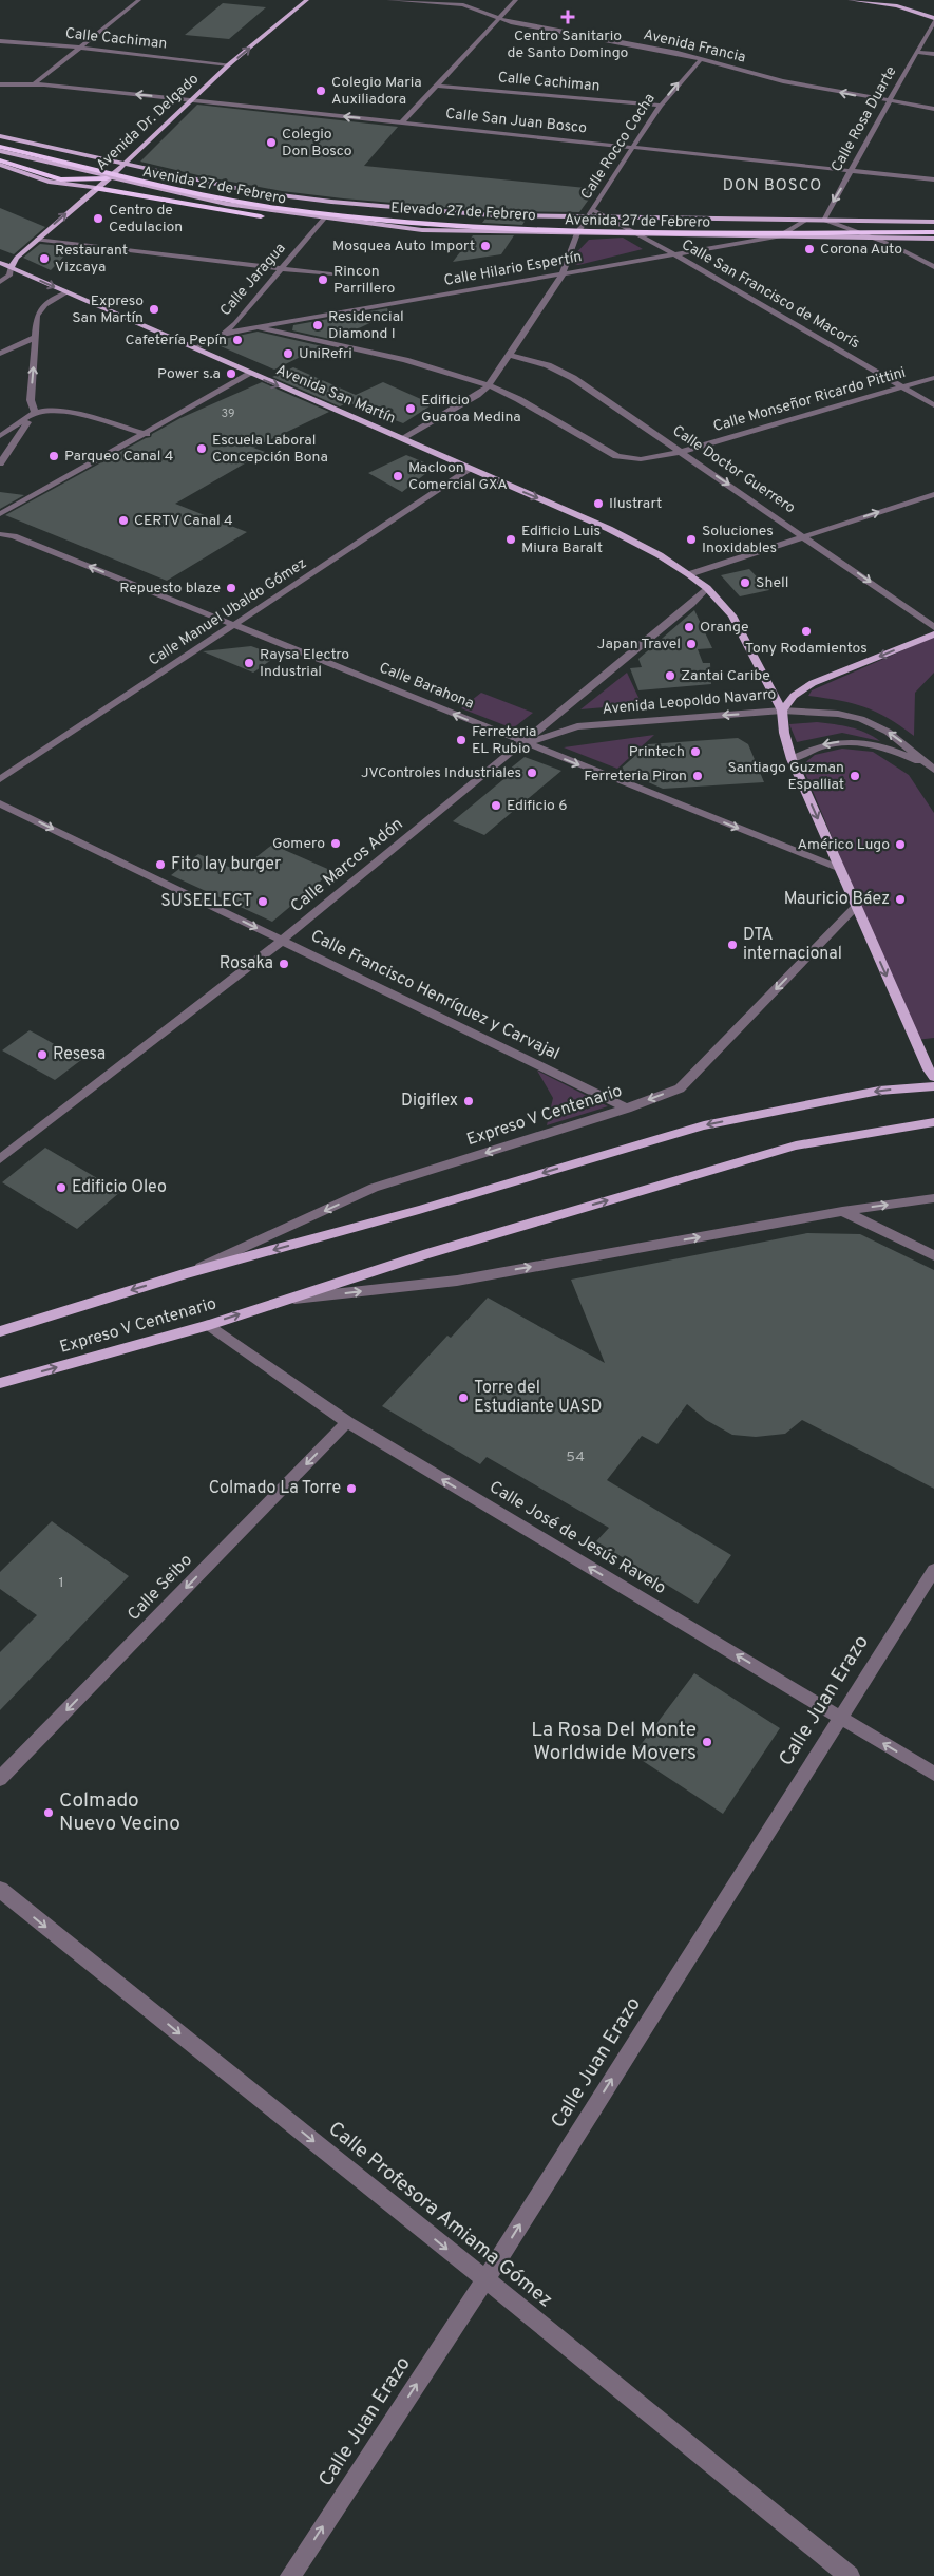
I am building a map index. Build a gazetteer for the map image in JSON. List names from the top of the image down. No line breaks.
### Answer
{"streets":{"highway":["Elevado 27 de Febrero"],"main road":["Avenida Dr. Delgado","Avenida 27 de Febrero","Avenida San Martín","Avenida Leopoldo Navarro","Expreso V Centenario"],"street":["Calle Cachiman","Avenida Francia","Calle Rosa Duarte","Calle San Juan Bosco","Calle Rocco Cocha","Calle Hilario Espertín","Calle Jaragua","Calle San Francisco de Macorís","Calle Monseñor Ricardo Pittini","Calle Doctor Guerrero","Calle Manuel Ubaldo Gómez","Calle Barahona","Calle Marcos Adón","Calle Francisco Henríquez y Carvajal","Calle José de Jesús Ravelo","Calle Seibo","Calle Juan Erazo","Calle Profesora Amiama Gómez"]},"crossings":[["Calle Cachiman","Avenida Dr. Delgado"],["Calle Cachiman","Calle Rocco Cocha"],["Avenida Francia","Calle Rosa Duarte"],["Avenida Francia","Calle Rocco Cocha"],["Calle Rosa Duarte","Calle San Juan Bosco"],["Calle Rosa Duarte","Avenida 27 de Febrero"],["Calle San Juan Bosco","Avenida Dr. Delgado"],["Calle San Juan Bosco","Calle Rocco Cocha"],["Avenida Dr. Delgado","Avenida 27 de Febrero"],["Avenida Dr. Delgado","Avenida San Martín"],["Calle Rocco Cocha","Avenida 27 de Febrero"],["Calle Rocco Cocha","Calle Hilario Espertín"],["Calle Rocco Cocha","Calle San Francisco de Macorís"],["Calle Rocco Cocha","Avenida San Martín"],["Calle Rocco Cocha","Calle Monseñor Ricardo Pittini"],["Calle Rocco Cocha","Calle Doctor Guerrero"],["Avenida 27 de Febrero","Elevado 27 de Febrero"],["Avenida 27 de Febrero","Calle Hilario Espertín"],["Avenida 27 de Febrero","Calle Jaragua"],["Avenida 27 de Febrero","Calle San Francisco de Macorís"],["Calle Hilario Espertín","Calle Jaragua"],["Calle Hilario Espertín","Calle San Francisco de Macorís"],["Calle Jaragua","Avenida San Martín"],["Calle San Francisco de Macorís","Calle Monseñor Ricardo Pittini"],["Avenida San Martín","Calle Manuel Ubaldo Gómez"],["Avenida San Martín","Calle Barahona"],["Avenida San Martín","Avenida Leopoldo Navarro"],["Avenida San Martín","Calle Marcos Adón"],["Avenida San Martín","Expreso V Centenario"],["Calle Monseñor Ricardo Pittini","Calle Doctor Guerrero"],["Calle Manuel Ubaldo Gómez","Calle Barahona"],["Calle Barahona","Avenida Leopoldo Navarro"],["Calle Barahona","Calle Marcos Adón"],["Avenida Leopoldo Navarro","Calle Marcos Adón"],["Calle Marcos Adón","Calle Francisco Henríquez y Carvajal"],["Calle Francisco Henríquez y Carvajal","Expreso V Centenario"],["Expreso V Centenario","Calle José de Jesús Ravelo"],["Calle José de Jesús Ravelo","Calle Seibo"],["Calle José de Jesús Ravelo","Calle Juan Erazo"],["Calle Juan Erazo","Calle Profesora Amiama Gómez"]],"one_way":["Calle San Juan Bosco","Avenida Dr. Delgado","Avenida San Martín","Calle Doctor Guerrero","Avenida Leopoldo Navarro","Calle Francisco Henríquez y Carvajal","Calle José de Jesús Ravelo","Calle Seibo","Calle Juan Erazo","Calle Profesora Amiama Gómez"],"districts":["DON BOSCO"],"places":{"health":["Centro Sanitario de Santo Domingo"],"other":["Colegio Maria Auxiliadora","Colegio Don Bosco","Centro de Cedulacion","Mosquea Auto Import","Corona Auto","Restaurant Vizcaya","Rincon Parrillero","Expreso San Martín","Residencial Diamond I","Cafetería Pepín","UniRefri","Power s.a","Edificio Guaroa Medina","Escuela Laboral Concepción Bona","Parqueo Canal 4","Macloon Comercial GXA","Ilustrart","CERTV Canal 4","Edificio Luis Miura Baralt","Soluciones Inoxidables","Shell","Repuesto blaze","Orange","Tony Rodamientos","Japan Travel","Raysa Electro Industrial","Zantai Caribe","Ferreteria EL Rubio","Printech","JVControles Industriales","Ferreteria Piron","Santiago Guzman Espalliat","Edificio 6","Gomero","Américo Lugo","Fito lay burger","Mauricio Báez","SUSEELECT","DTA internacional","Rosaka","Resesa","Digiflex","Edificio Oleo","Torre del Estudiante UASD","Colmado La Torre","La Rosa Del Monte Worldwide Movers","Colmado Nuevo Vecino"]},"house_numbers":["39","54","1"]}
